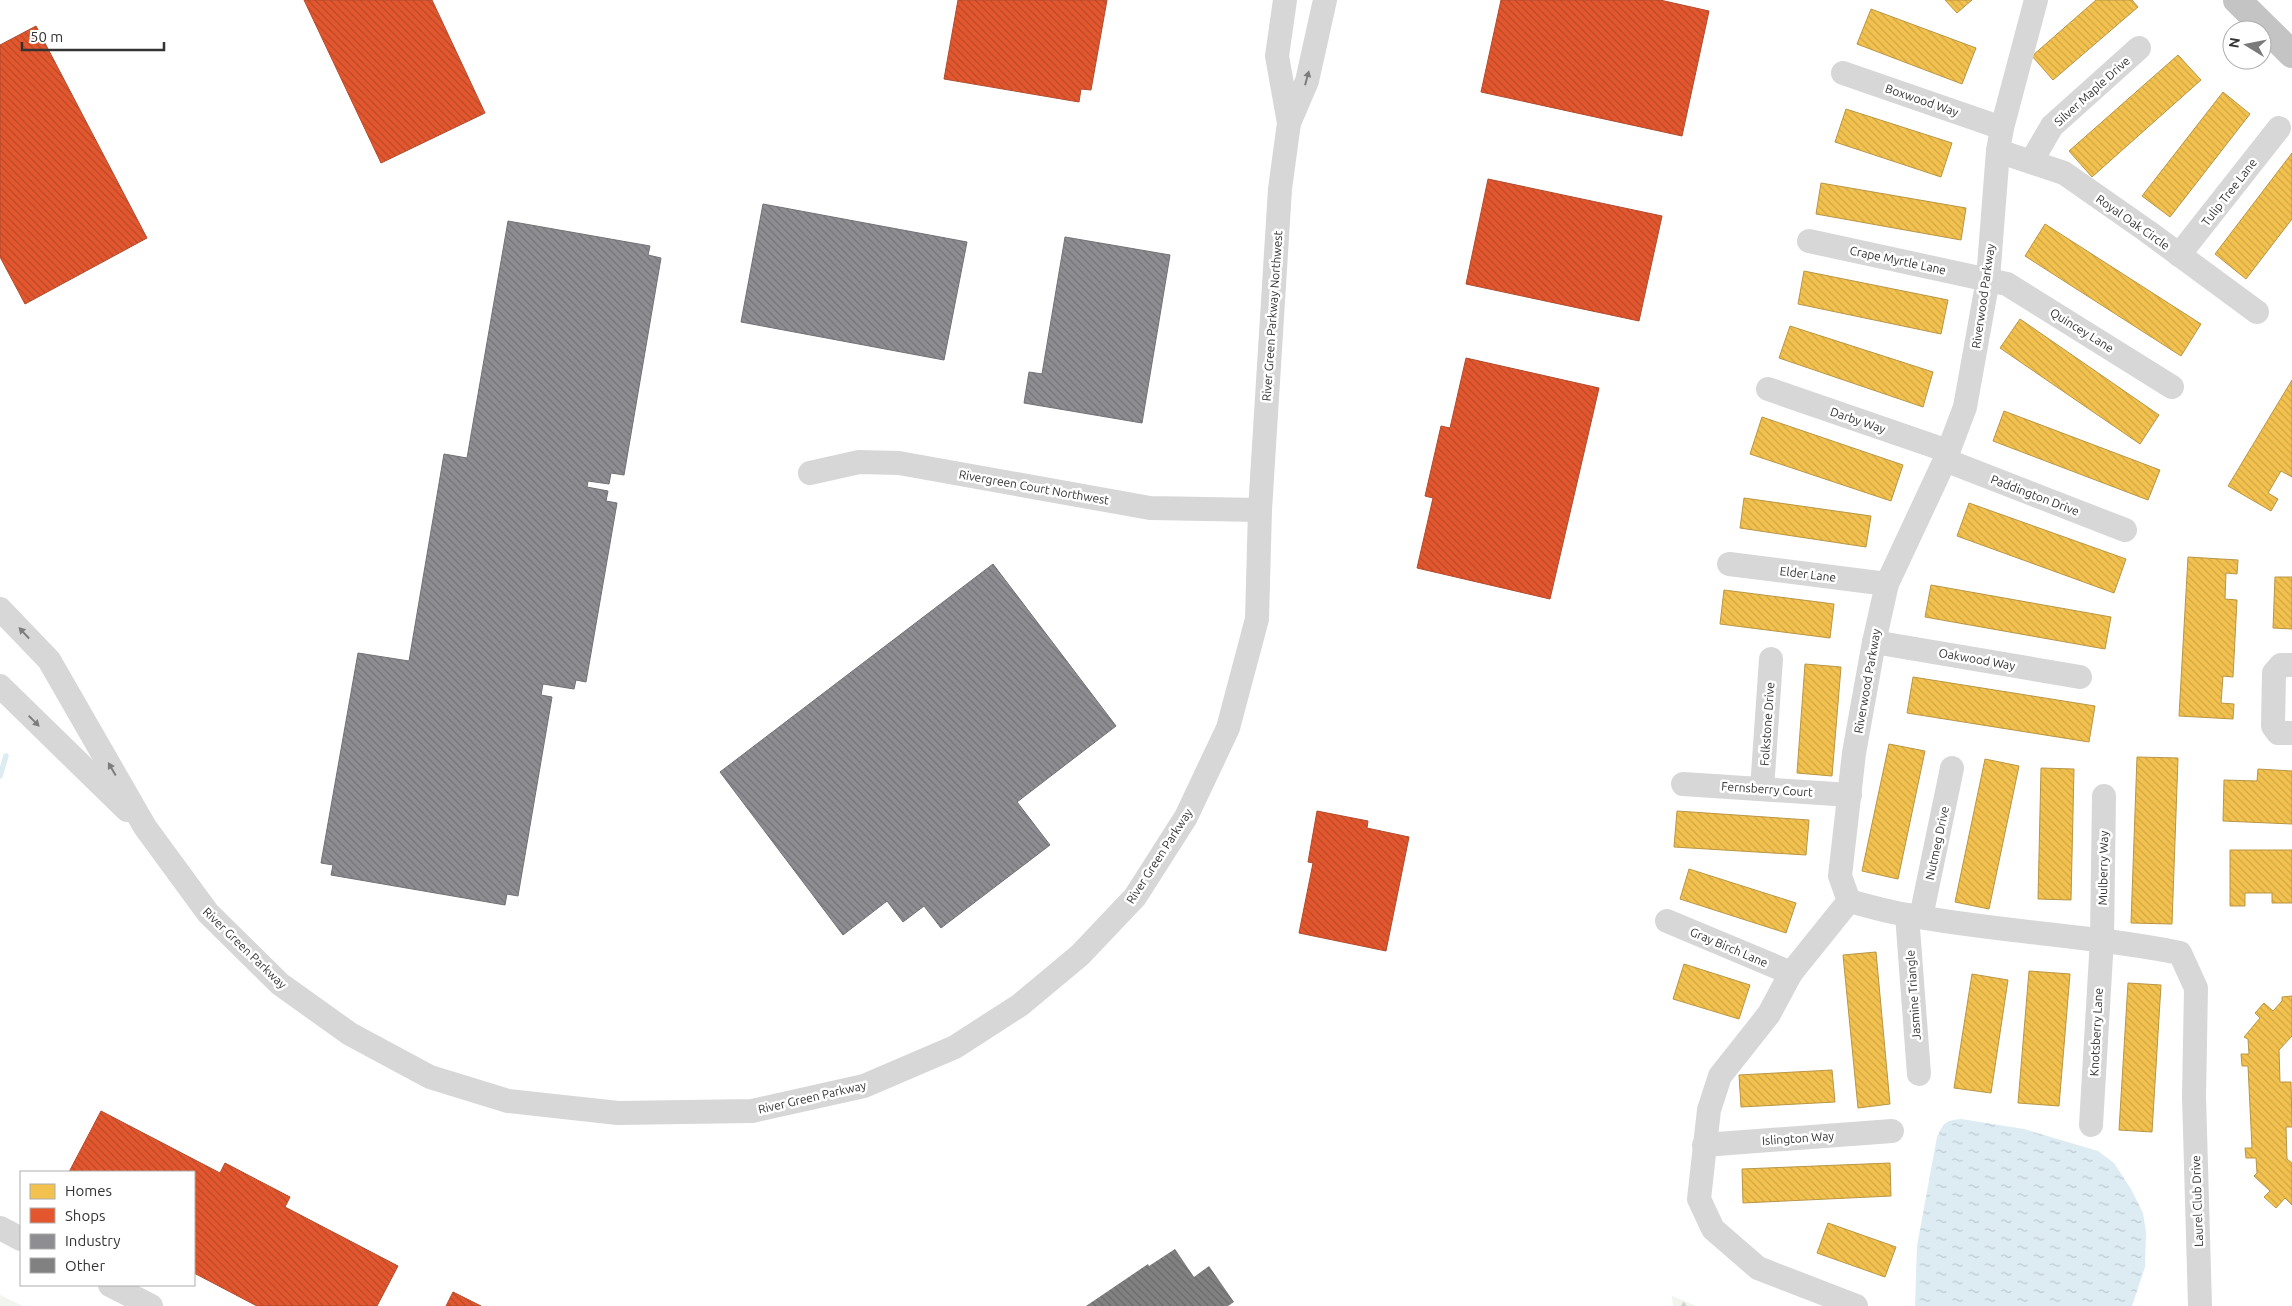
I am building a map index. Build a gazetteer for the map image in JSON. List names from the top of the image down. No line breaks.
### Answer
{"streets":{"street":["Silver Maple Drive","Boxwood Way","Tulip Tree Lane","Royal Oak Circle","Crape Myrtle Lane","Riverwood Parkway","River Green Parkway Northwest","Quincey Lane","Darby Way","Rivergreen Court Northwest","Paddington Drive","Elder Lane","Oakwood Way","Folkstone Drive","Fernsberry Court","Nutmeg Drive","River Green Parkway","Mulberry Way","Gray Birch Lane","Jasmine Triangle","Knotsberry Lane","Islington Way","Laurel Club Drive"]},"crossings":[["Silver Maple Drive","Royal Oak Circle"],["Boxwood Way","Riverwood Parkway"],["Tulip Tree Lane","Royal Oak Circle"],["Royal Oak Circle","Riverwood Parkway"],["Crape Myrtle Lane","Riverwood Parkway"],["Crape Myrtle Lane","Quincey Lane"],["Riverwood Parkway","Quincey Lane"],["Riverwood Parkway","Darby Way"],["Riverwood Parkway","Paddington Drive"],["Riverwood Parkway","Elder Lane"],["Riverwood Parkway","Oakwood Way"],["Riverwood Parkway","Fernsberry Court"],["River Green Parkway Northwest","Rivergreen Court Northwest"],["River Green Parkway Northwest","River Green Parkway"],["Darby Way","Paddington Drive"],["Rivergreen Court Northwest","River Green Parkway"],["Folkstone Drive","Fernsberry Court"],["Nutmeg Drive","Jasmine Triangle"],["Mulberry Way","Knotsberry Lane"],["Mulberry Way","Laurel Club Drive"],["Knotsberry Lane","Laurel Club Drive"]],"legend":["Homes","Shops","Industry","Other"],"scale_bar":"50 m","north":"left"}
